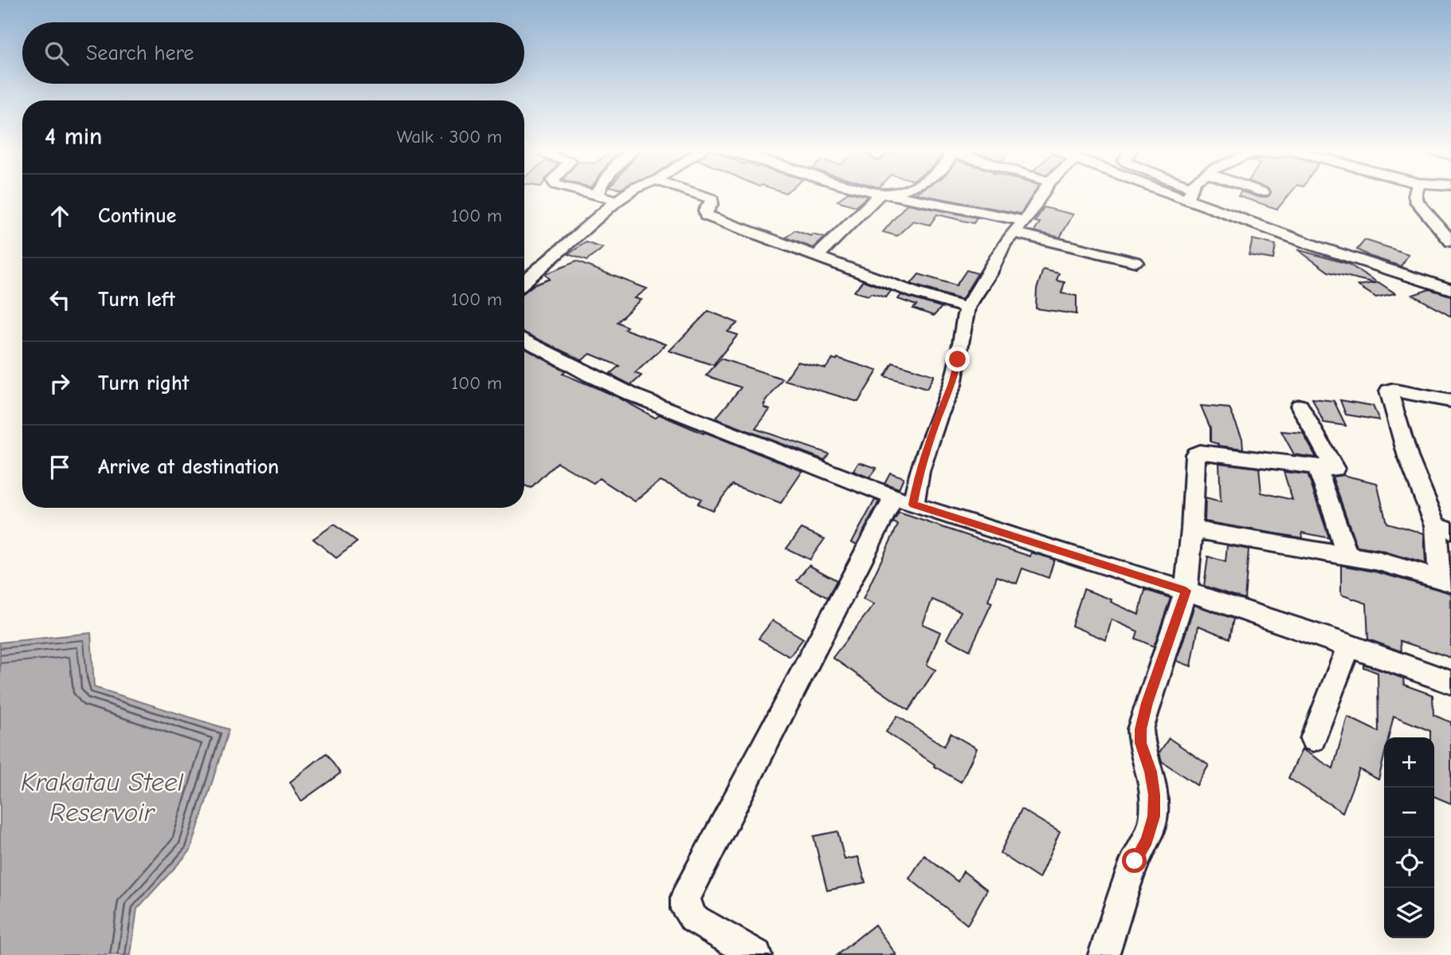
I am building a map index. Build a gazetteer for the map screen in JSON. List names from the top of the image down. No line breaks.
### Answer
{"water":["Krakatau Steel Reservoir"],"page":{"search":"Search here","heading":["4 min","Walk · 300 m"],"list":[["Continue","100 m"],["Turn left","100 m"],["Turn right","100 m"],"Arrive at destination"],"map_buttons":["+","−"]}}
